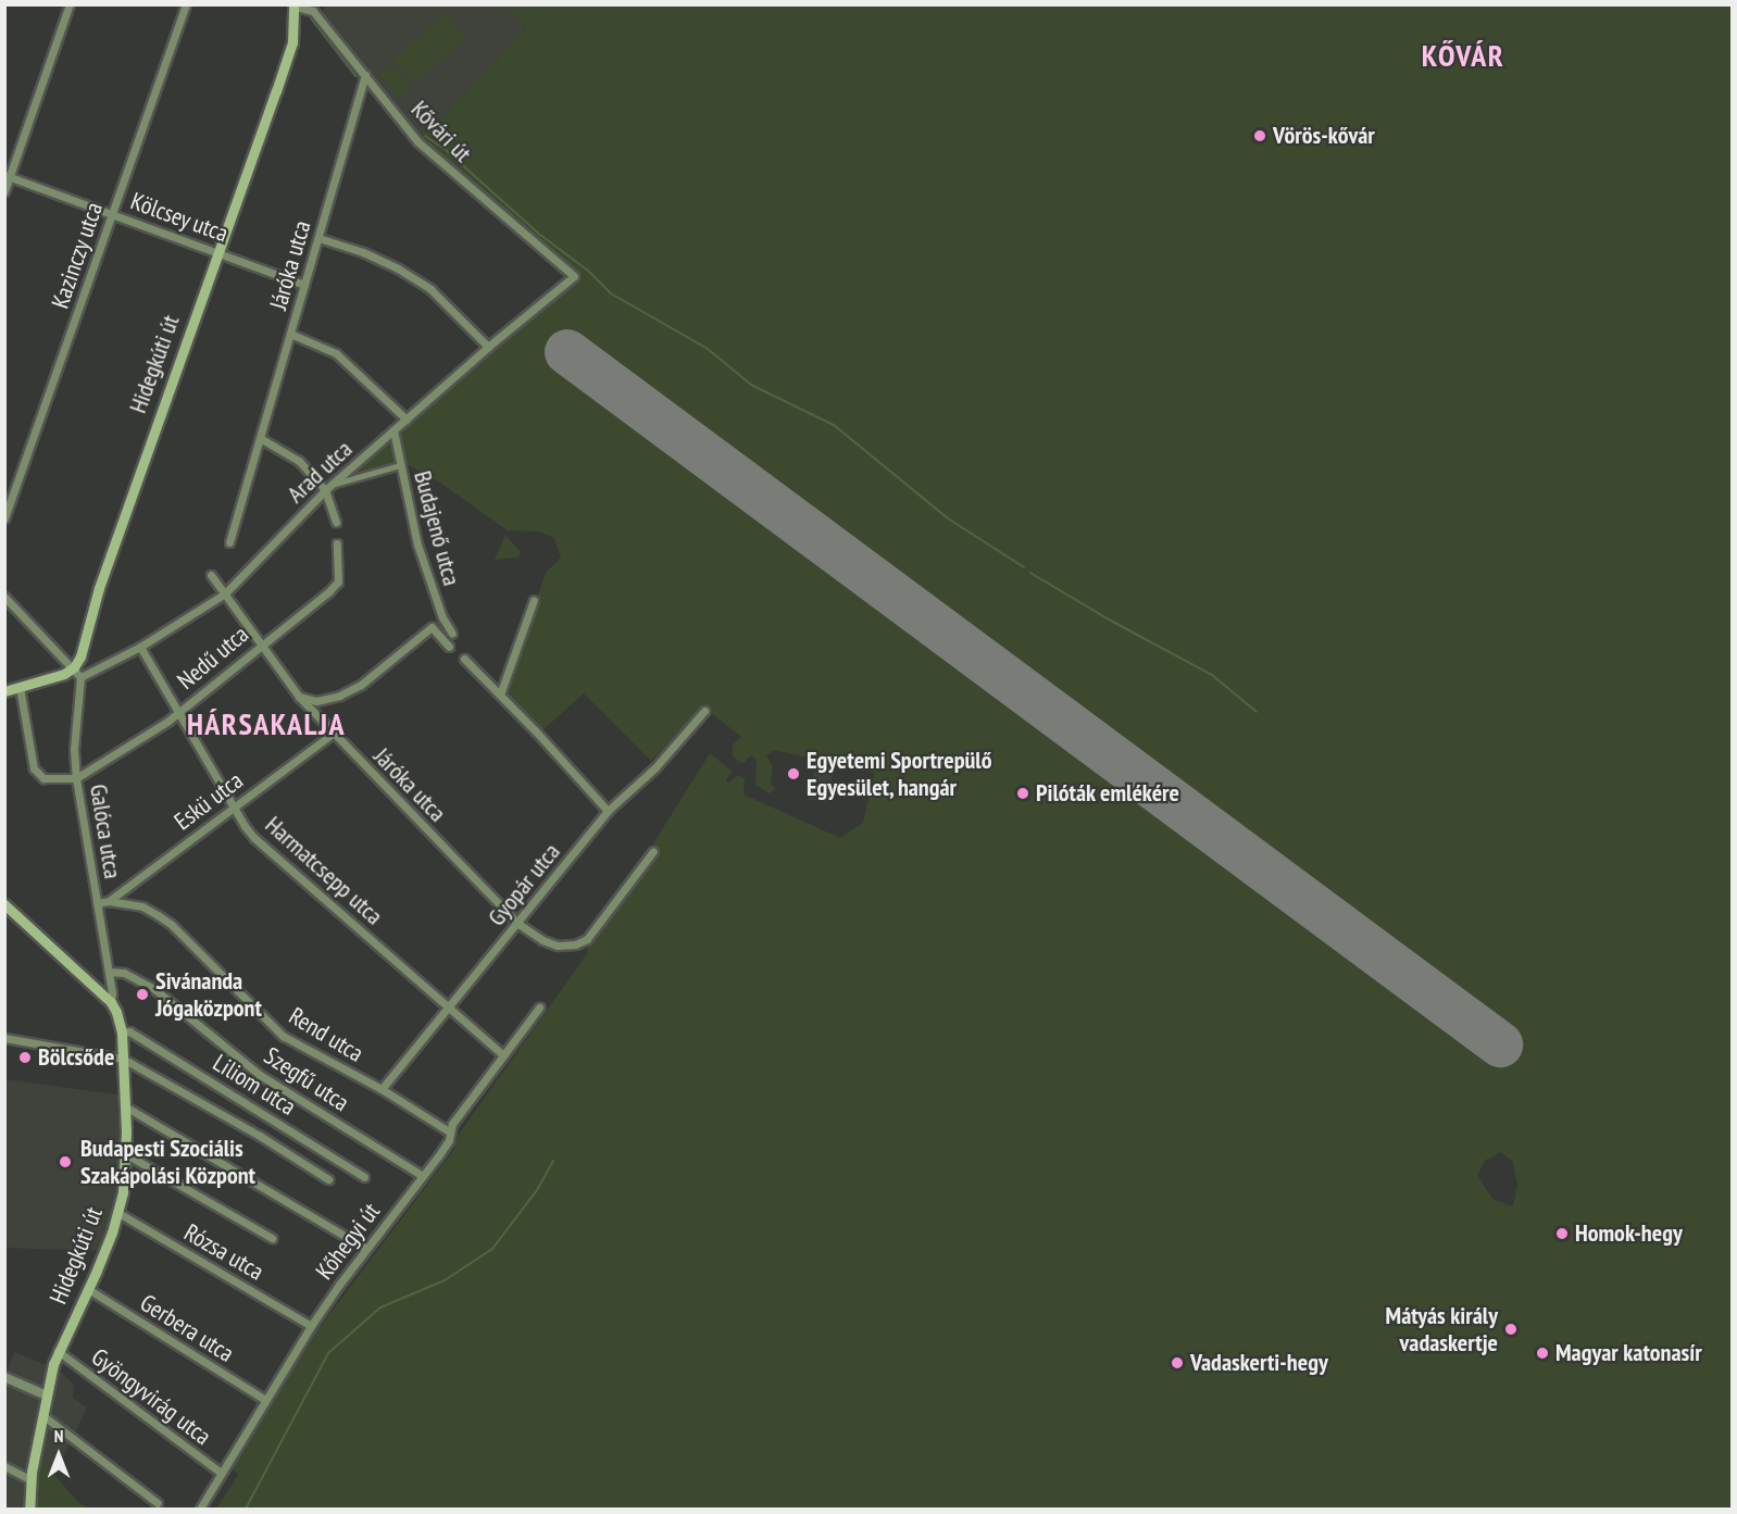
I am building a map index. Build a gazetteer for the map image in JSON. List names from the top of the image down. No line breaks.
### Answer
{"streets":{"main road":["Hidegkúti út"],"street":["Kővári út","Kölcsey utca","Kazinczy utca","Járóka utca","Arad utca","Budajenő utca","Nedű utca","Eskü utca","Galóca utca","Harmatcsepp utca","Gyopár utca","Rend utca","Szegfű utca","Liliom utca","Kőhegyi út","Rózsa utca","Gerbera utca","Gyöngyvirág utca"]},"crossings":[["Kővári út","Járóka utca"],["Kővári út","Hidegkúti út"],["Kővári út","Arad utca"],["Kölcsey utca","Kazinczy utca"],["Kölcsey utca","Járóka utca"],["Kölcsey utca","Hidegkúti út"],["Járóka utca","Arad utca"],["Járóka utca","Nedű utca"],["Járóka utca","Eskü utca"],["Járóka utca","Gyopár utca"],["Hidegkúti út","Galóca utca"],["Hidegkúti út","Liliom utca"],["Hidegkúti út","Rózsa utca"],["Hidegkúti út","Gerbera utca"],["Hidegkúti út","Gyöngyvirág utca"],["Arad utca","Budajenő utca"],["Arad utca","Galóca utca"],["Arad utca","Harmatcsepp utca"],["Nedű utca","Galóca utca"],["Nedű utca","Harmatcsepp utca"],["Eskü utca","Harmatcsepp utca"],["Eskü utca","Rend utca"],["Galóca utca","Rend utca"],["Galóca utca","Szegfű utca"],["Harmatcsepp utca","Gyopár utca"],["Harmatcsepp utca","Kőhegyi út"],["Gyopár utca","Rend utca"],["Rend utca","Kőhegyi út"],["Szegfű utca","Kőhegyi út"],["Kőhegyi út","Rózsa utca"],["Kőhegyi út","Gerbera utca"],["Kőhegyi út","Gyöngyvirág utca"]],"districts":["KŐVÁR","HÁRSAKALJA"],"places":["Vörös-kővár","Egyetemi Sportrepülő Egyesület, hangár","Pilóták emlékére","Sivánanda Jógaközpont","Bölcsőde","Budapesti Szociális Szakápolási Központ","Homok-hegy","Mátyás király vadaskertje","Magyar katonasír","Vadaskerti-hegy"],"north":"top"}
